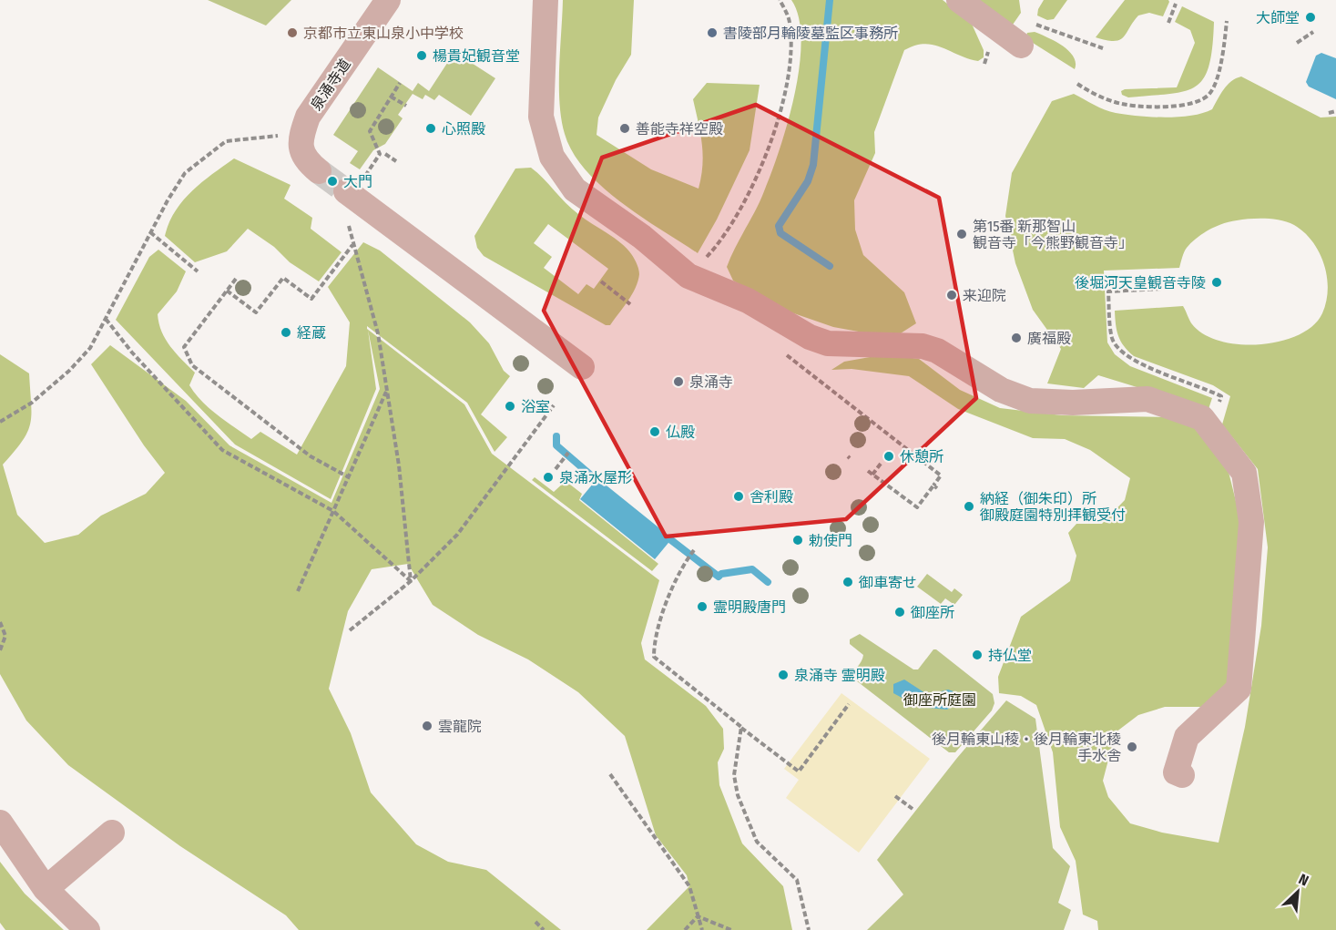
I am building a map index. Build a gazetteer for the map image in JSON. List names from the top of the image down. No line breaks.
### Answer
{"streets":{"street":["泉涌寺道"]},"parks":["御座所庭園"],"places":["大師堂","京都市立東山泉小中学校","書陵部月輪陵墓監区事務所","楊貴妃観音堂","心照殿","善能寺祥空殿","大門","第15番 新那智山 観音寺「今熊野観音寺」","後堀河天皇観音寺陵","来迎院","経蔵","廣福殿","泉涌寺","浴室","仏殿","休憩所","泉涌水屋形","舎利殿","納経（御朱印）所 御殿庭園特別拝観受付","勅使門","御車寄せ","霊明殿唐門","御座所","持仏堂","泉涌寺 霊明殿","雲龍院","後月輪東山稜・後月輪東北稜 手水舎"],"north":"top right"}
